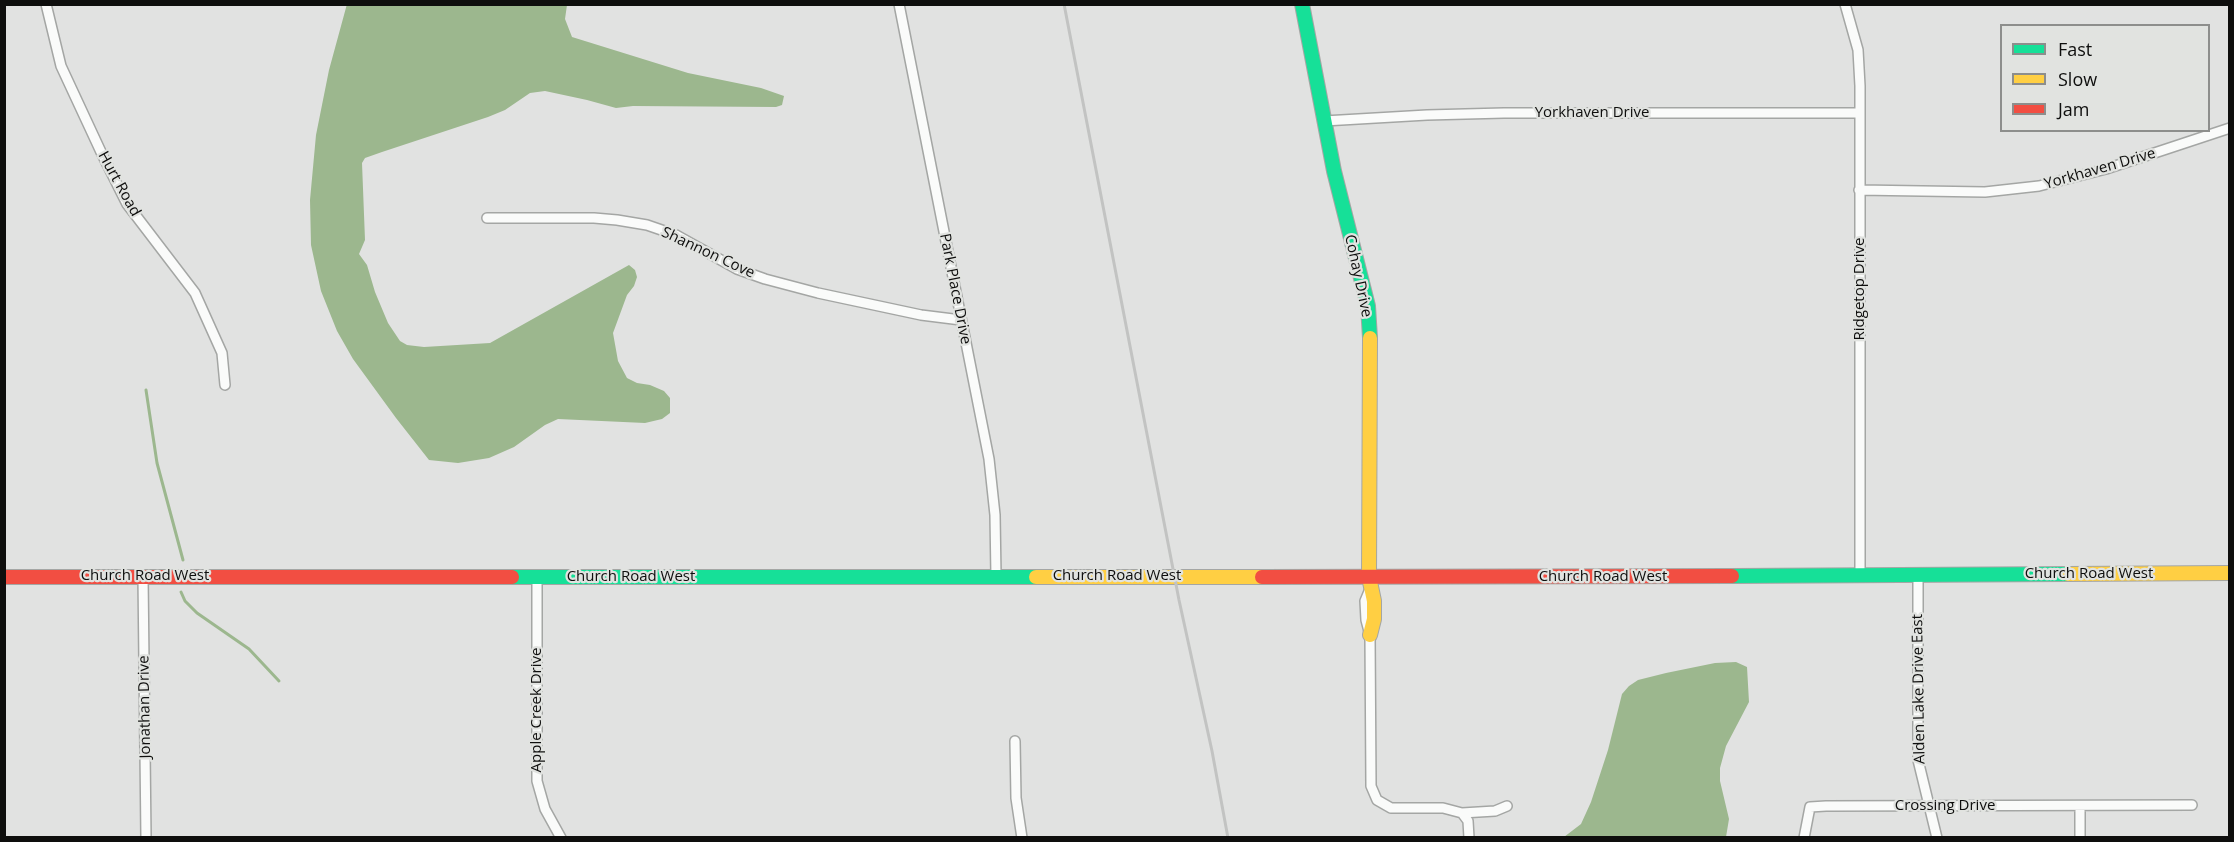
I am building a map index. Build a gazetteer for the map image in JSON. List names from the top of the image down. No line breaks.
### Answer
{"streets":{"street":["Yorkhaven Drive","Hurt Road","Shannon Cove","Cohay Drive","Park Place Drive","Ridgetop Drive","Church Road West","Alden Lake Drive East","Jonathan Drive","Apple Creek Drive","Crossing Drive"]},"crossings":[["Yorkhaven Drive","Cohay Drive"],["Yorkhaven Drive","Ridgetop Drive"],["Shannon Cove","Park Place Drive"],["Cohay Drive","Church Road West"],["Park Place Drive","Church Road West"],["Ridgetop Drive","Church Road West"],["Church Road West","Alden Lake Drive East"],["Church Road West","Jonathan Drive"],["Church Road West","Apple Creek Drive"],["Alden Lake Drive East","Crossing Drive"]],"legend":["Fast","Slow","Jam"]}
